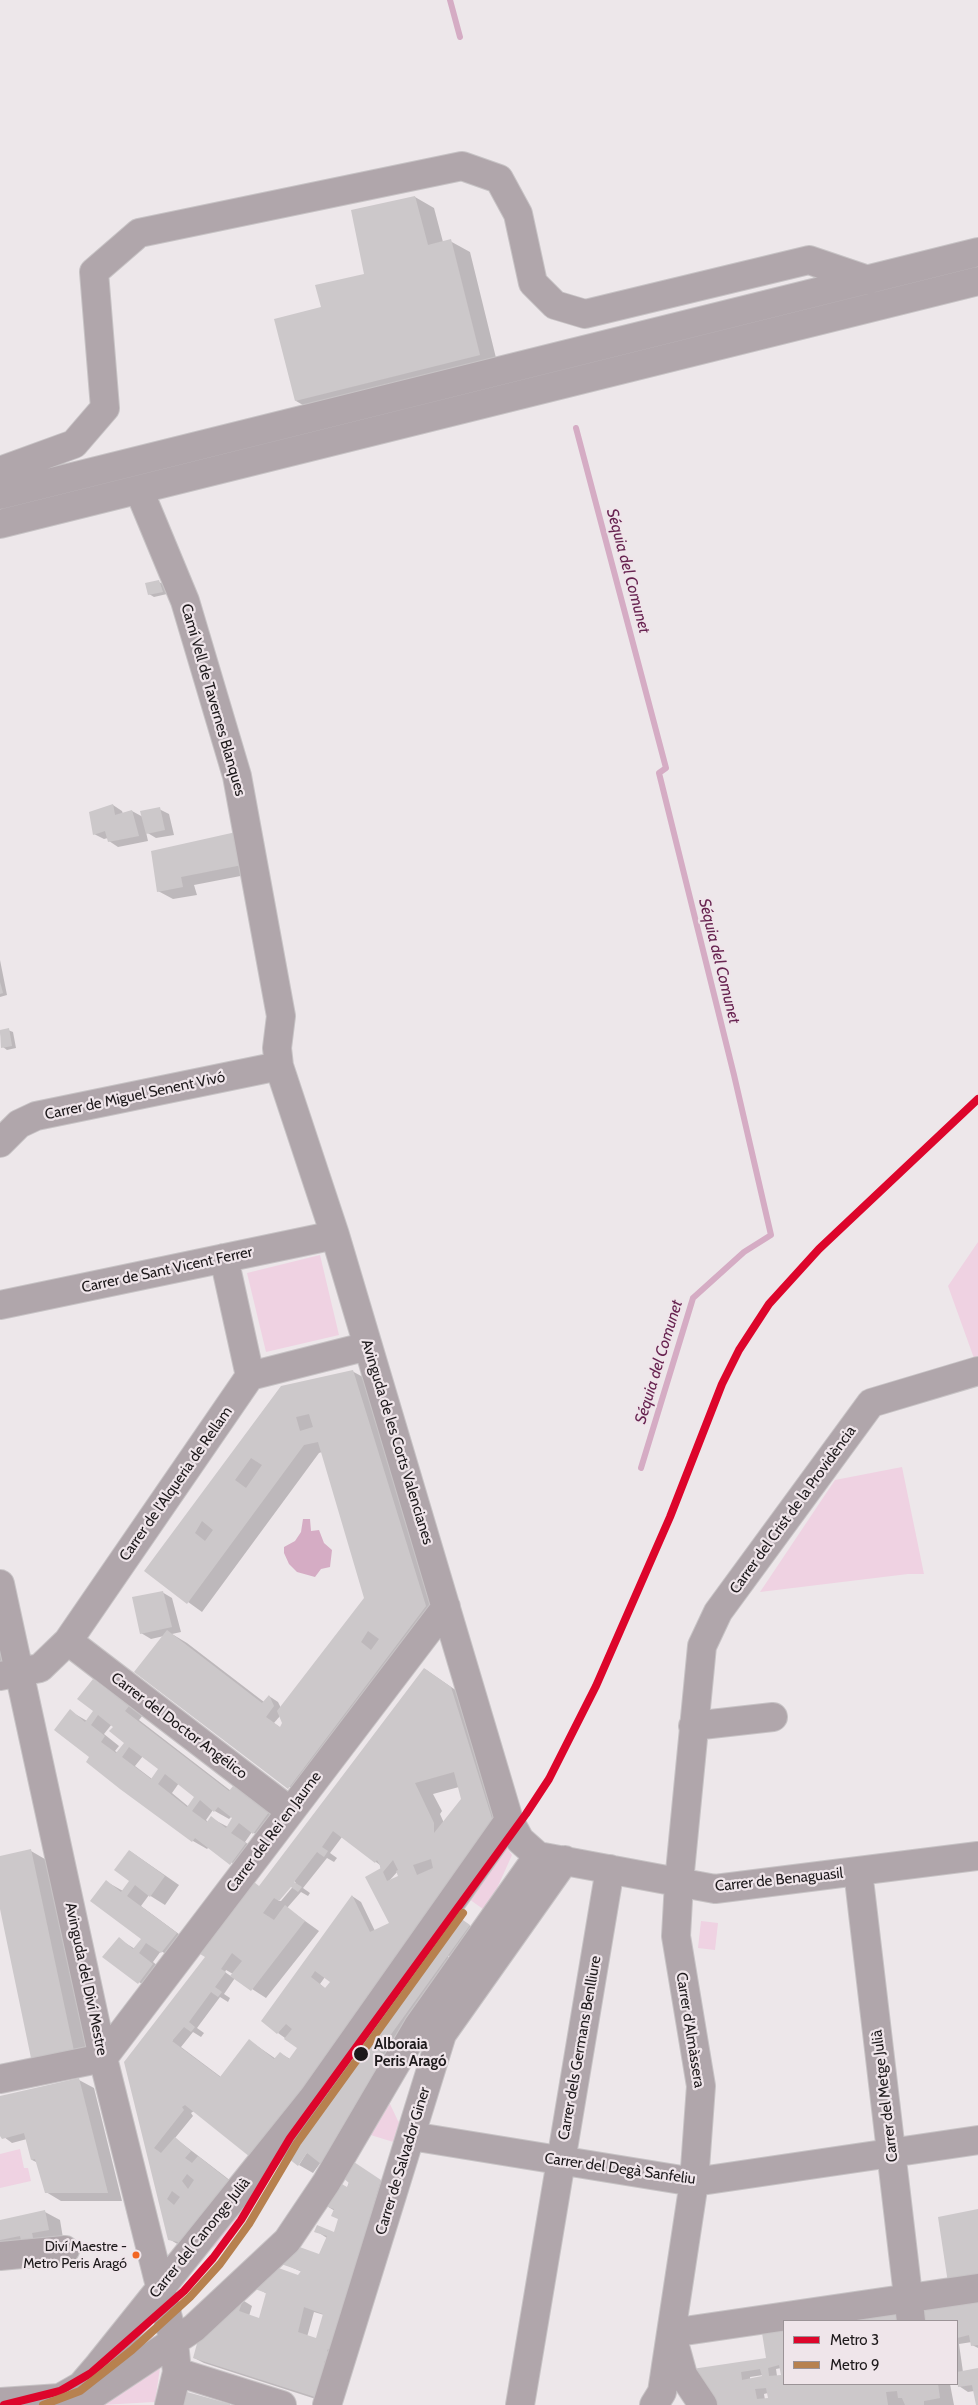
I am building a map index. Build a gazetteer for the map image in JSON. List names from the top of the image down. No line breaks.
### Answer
{"streets":{"street":["Camí Vell de Tavernes Blanques","Carrer de Miguel Senent Vivó","Carrer de Sant Vicent Ferrer","Avinguda de les Corts Valencianes","Carrer de l'Alqueria de Rellam","Carrer del Crist de la Providència","Carrer del Doctor Angélico","Carrer del Rei en Jaume","Carrer de Benaguasil","Avinguda del Diví Mestre","Carrer d'Almàssera","Carrer dels Germans Benlliure","Carrer del Metge Julià","Carrer de Salvador Giner","Carrer del Degà Sanfeliu","Carrer del Canonge Julià"]},"crossings":[["Camí Vell de Tavernes Blanques","Carrer de Miguel Senent Vivó"],["Camí Vell de Tavernes Blanques","Avinguda de les Corts Valencianes"],["Carrer de Miguel Senent Vivó","Avinguda de les Corts Valencianes"],["Carrer de Sant Vicent Ferrer","Avinguda de les Corts Valencianes"],["Avinguda de les Corts Valencianes","Carrer del Rei en Jaume"],["Avinguda de les Corts Valencianes","Carrer del Canonge Julià"],["Carrer de l'Alqueria de Rellam","Carrer del Doctor Angélico"],["Carrer de l'Alqueria de Rellam","Avinguda del Diví Mestre"],["Carrer del Crist de la Providència","Carrer d'Almàssera"],["Carrer del Doctor Angélico","Carrer del Rei en Jaume"],["Carrer del Rei en Jaume","Avinguda del Diví Mestre"],["Carrer de Benaguasil","Carrer d'Almàssera"],["Carrer de Benaguasil","Carrer dels Germans Benlliure"],["Carrer de Benaguasil","Carrer del Metge Julià"],["Carrer de Benaguasil","Carrer de Salvador Giner"],["Avinguda del Diví Mestre","Carrer del Canonge Julià"],["Carrer d'Almàssera","Carrer del Degà Sanfeliu"],["Carrer dels Germans Benlliure","Carrer del Degà Sanfeliu"],["Carrer del Metge Julià","Carrer del Degà Sanfeliu"],["Carrer de Salvador Giner","Carrer del Degà Sanfeliu"]],"water":["Séquia del Comunet"],"places":["Alboraia Peris Aragó","Diví Maestre - Metro Peris Aragó"],"lines":["metro line 3","metro line 9"],"legend":["Metro 3","Metro 9"]}
